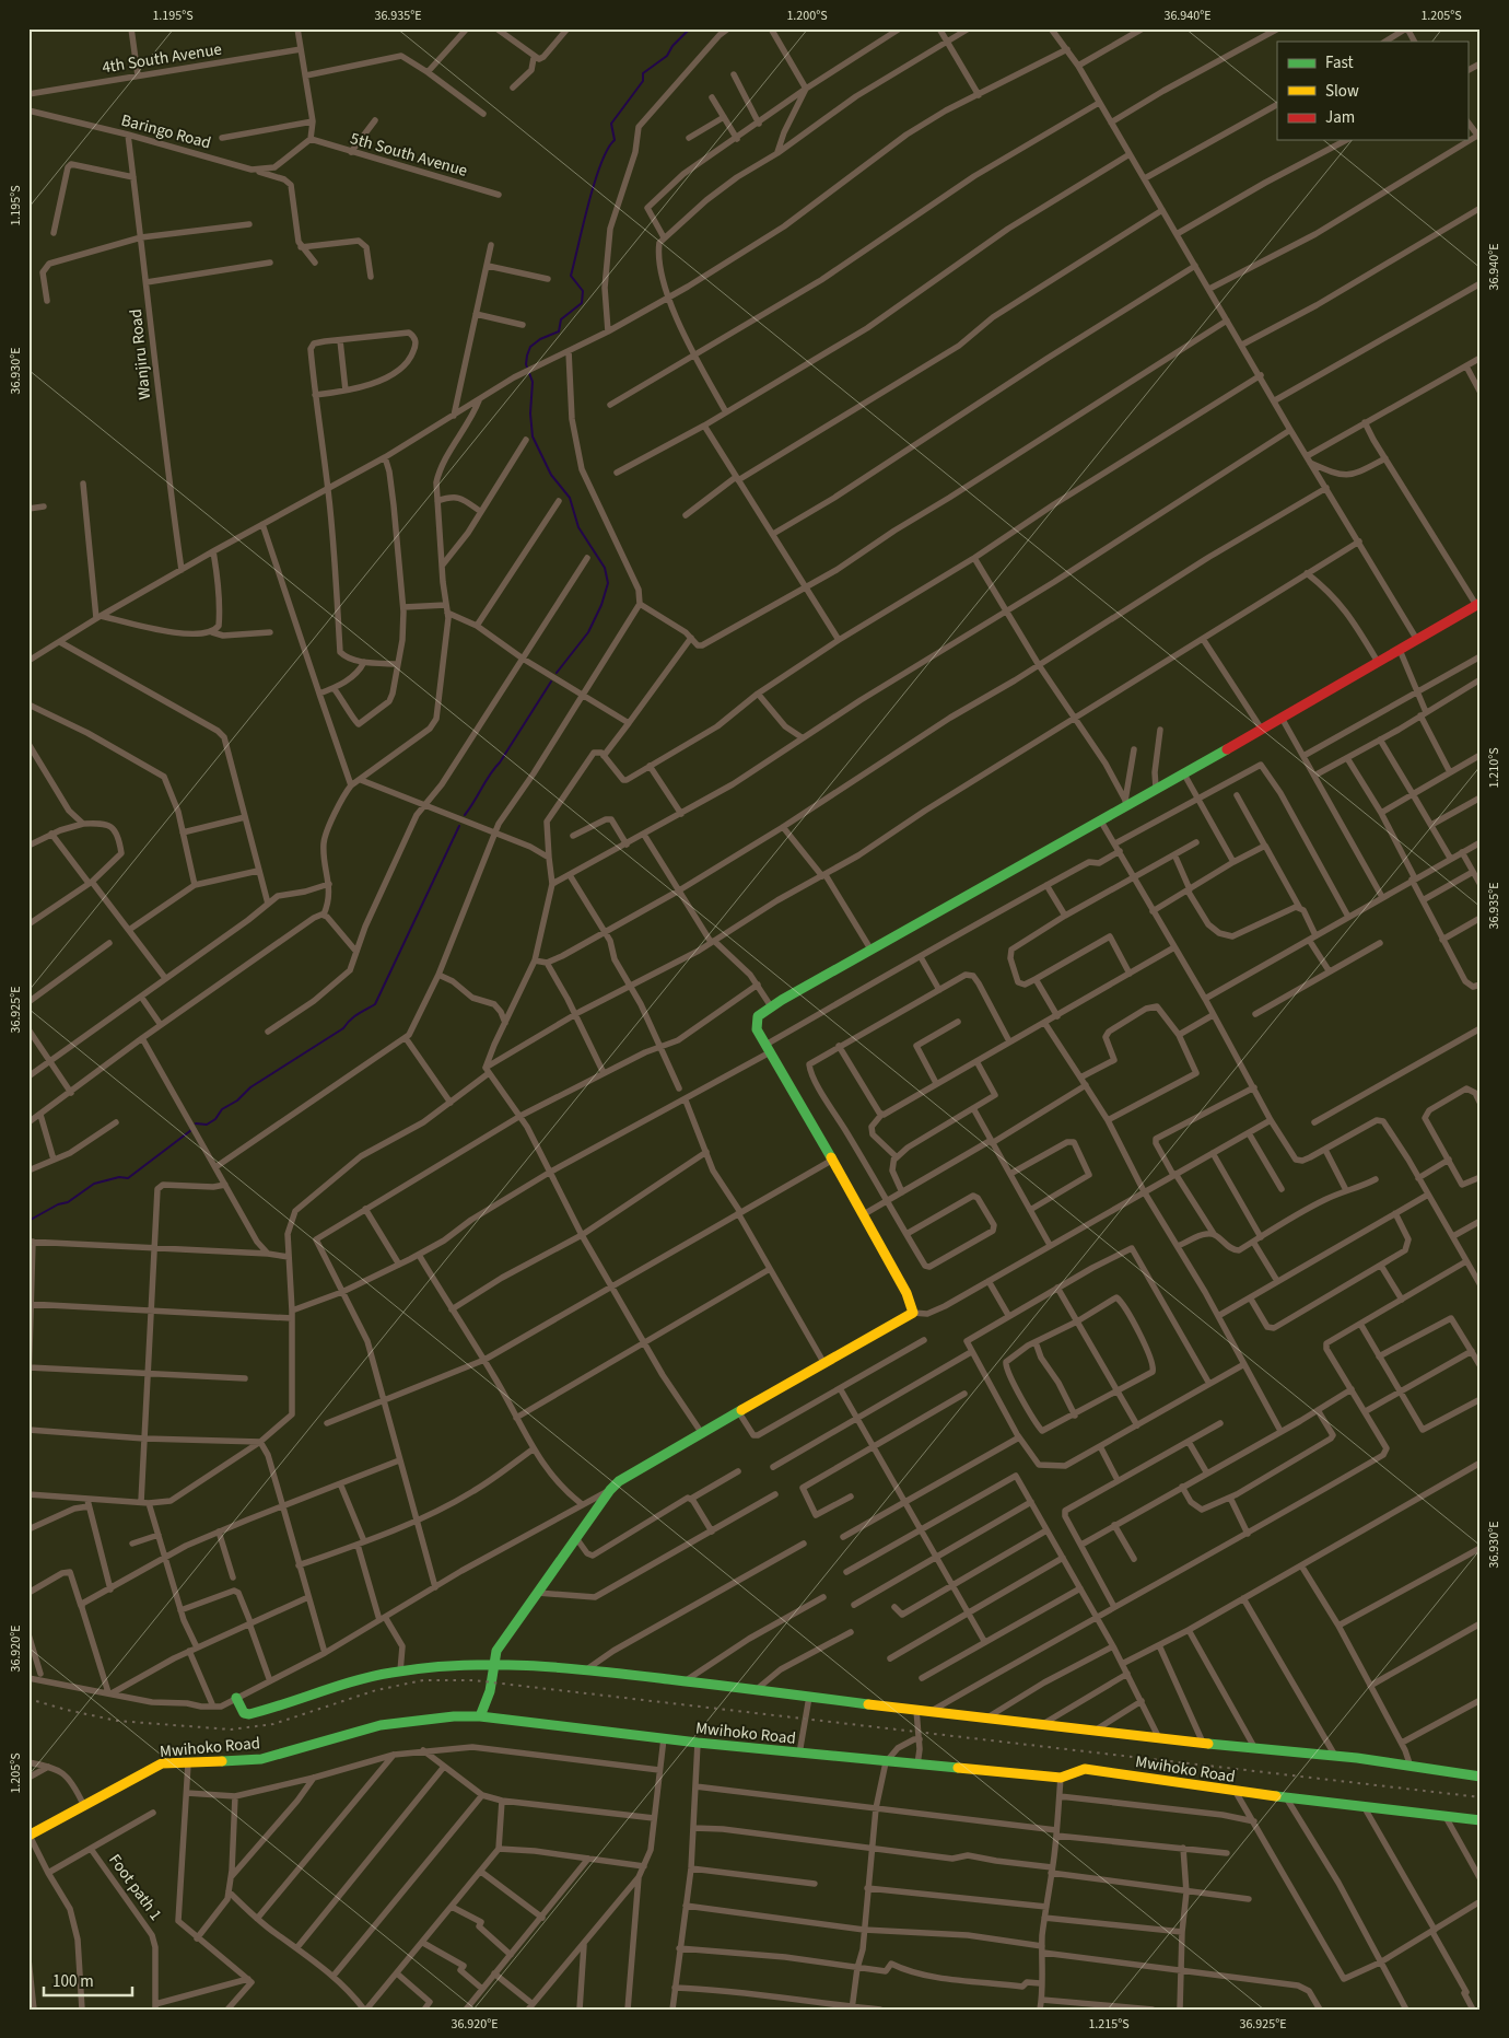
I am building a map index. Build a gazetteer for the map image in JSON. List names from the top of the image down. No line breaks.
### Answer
{"streets":{"street":["4th South Avenue","Baringo Road","5th South Avenue","Wanjiru Road","Mwihoko Road","Foot path 1"]},"crossings":[["Baringo Road","5th South Avenue"],["Baringo Road","Wanjiru Road"]],"legend":["Fast","Slow","Jam"],"scale_bar":"100 m","coordinates":["1.195°S","36.935°E","1.200°S","36.940°E","1.205°S","36.930°E","1.210°S","36.925°E","36.920°E","1.215°S"]}
